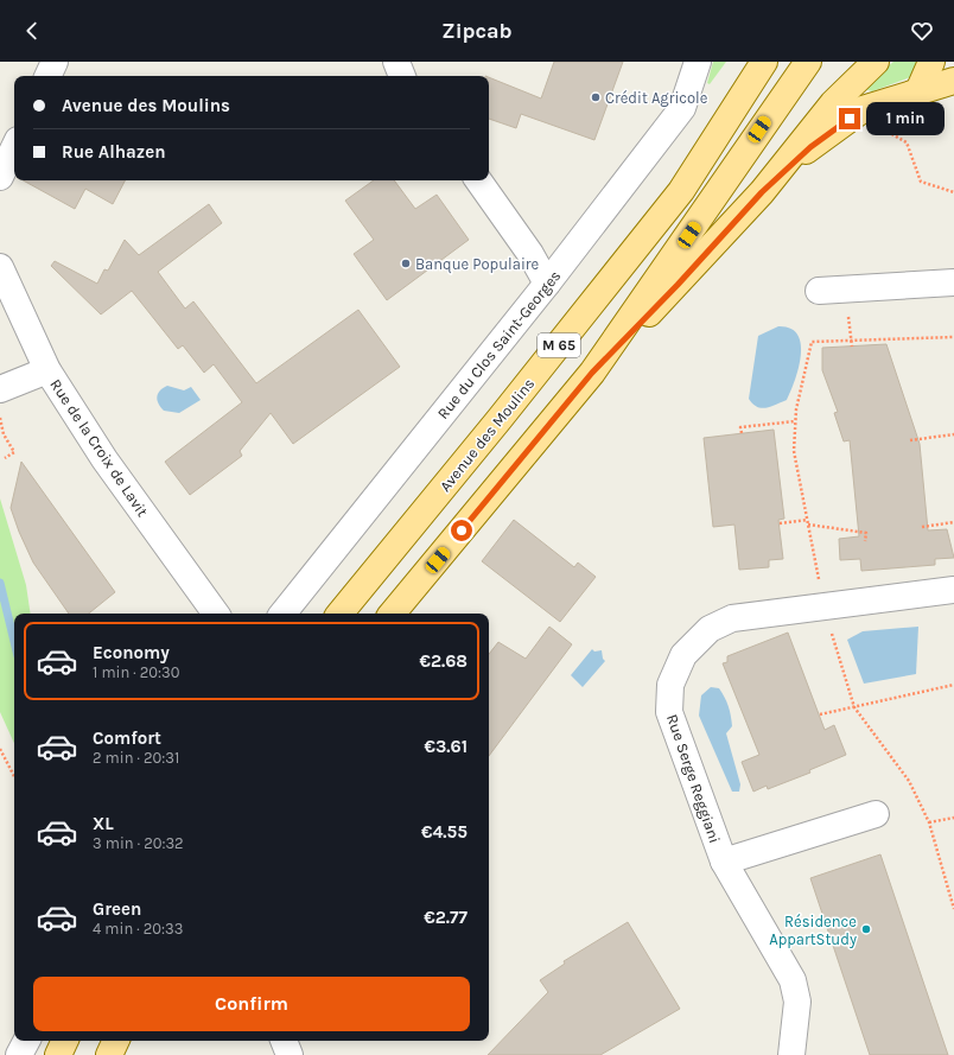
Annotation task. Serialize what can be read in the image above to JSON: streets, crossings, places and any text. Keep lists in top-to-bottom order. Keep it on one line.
{"streets":{"main road":["M 65","Avenue des Moulins"],"street":["Rue du Clos Saint-Georges","Rue de la Croix de Lavit","Rue Serge Reggiani"]},"places":["Crédit Agricole","Banque Populaire","Résidence AppartStudy"],"page":{"header":"Zipcab","banner":["Avenue des Moulins","Rue Alhazen"],"bubble":"1 min","list":[{"name":"Economy","note":"1 min · 20:30","value":"€2.68"},{"name":"Comfort","note":"2 min · 20:31","value":"€3.61"},{"name":"XL","note":"3 min · 20:32","value":"€4.55"},{"name":"Green","note":"4 min · 20:33","value":"€2.77"}],"buttons":"Confirm"}}
